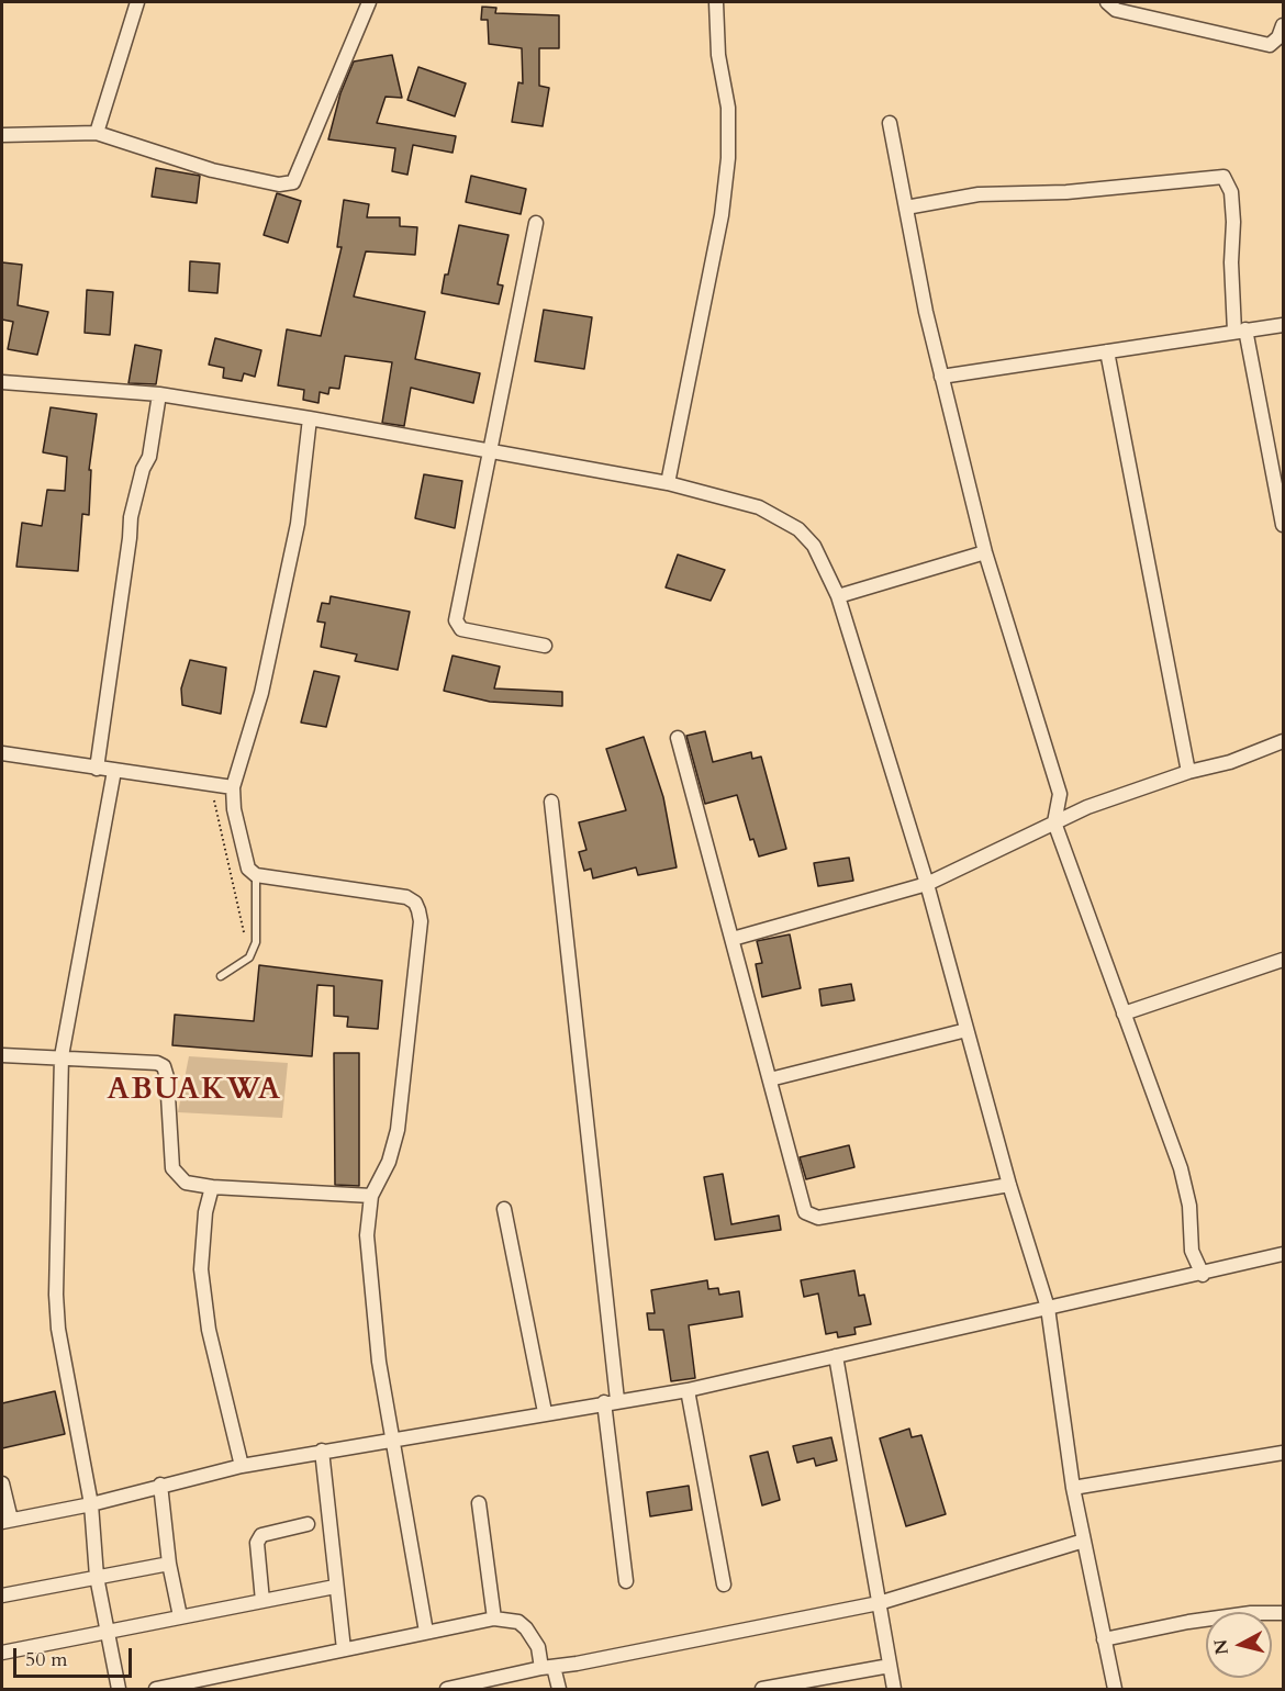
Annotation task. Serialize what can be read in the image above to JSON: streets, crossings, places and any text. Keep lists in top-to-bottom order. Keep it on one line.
{"districts":["ABUAKWA"],"scale_bar":"50 m","north":"left"}
